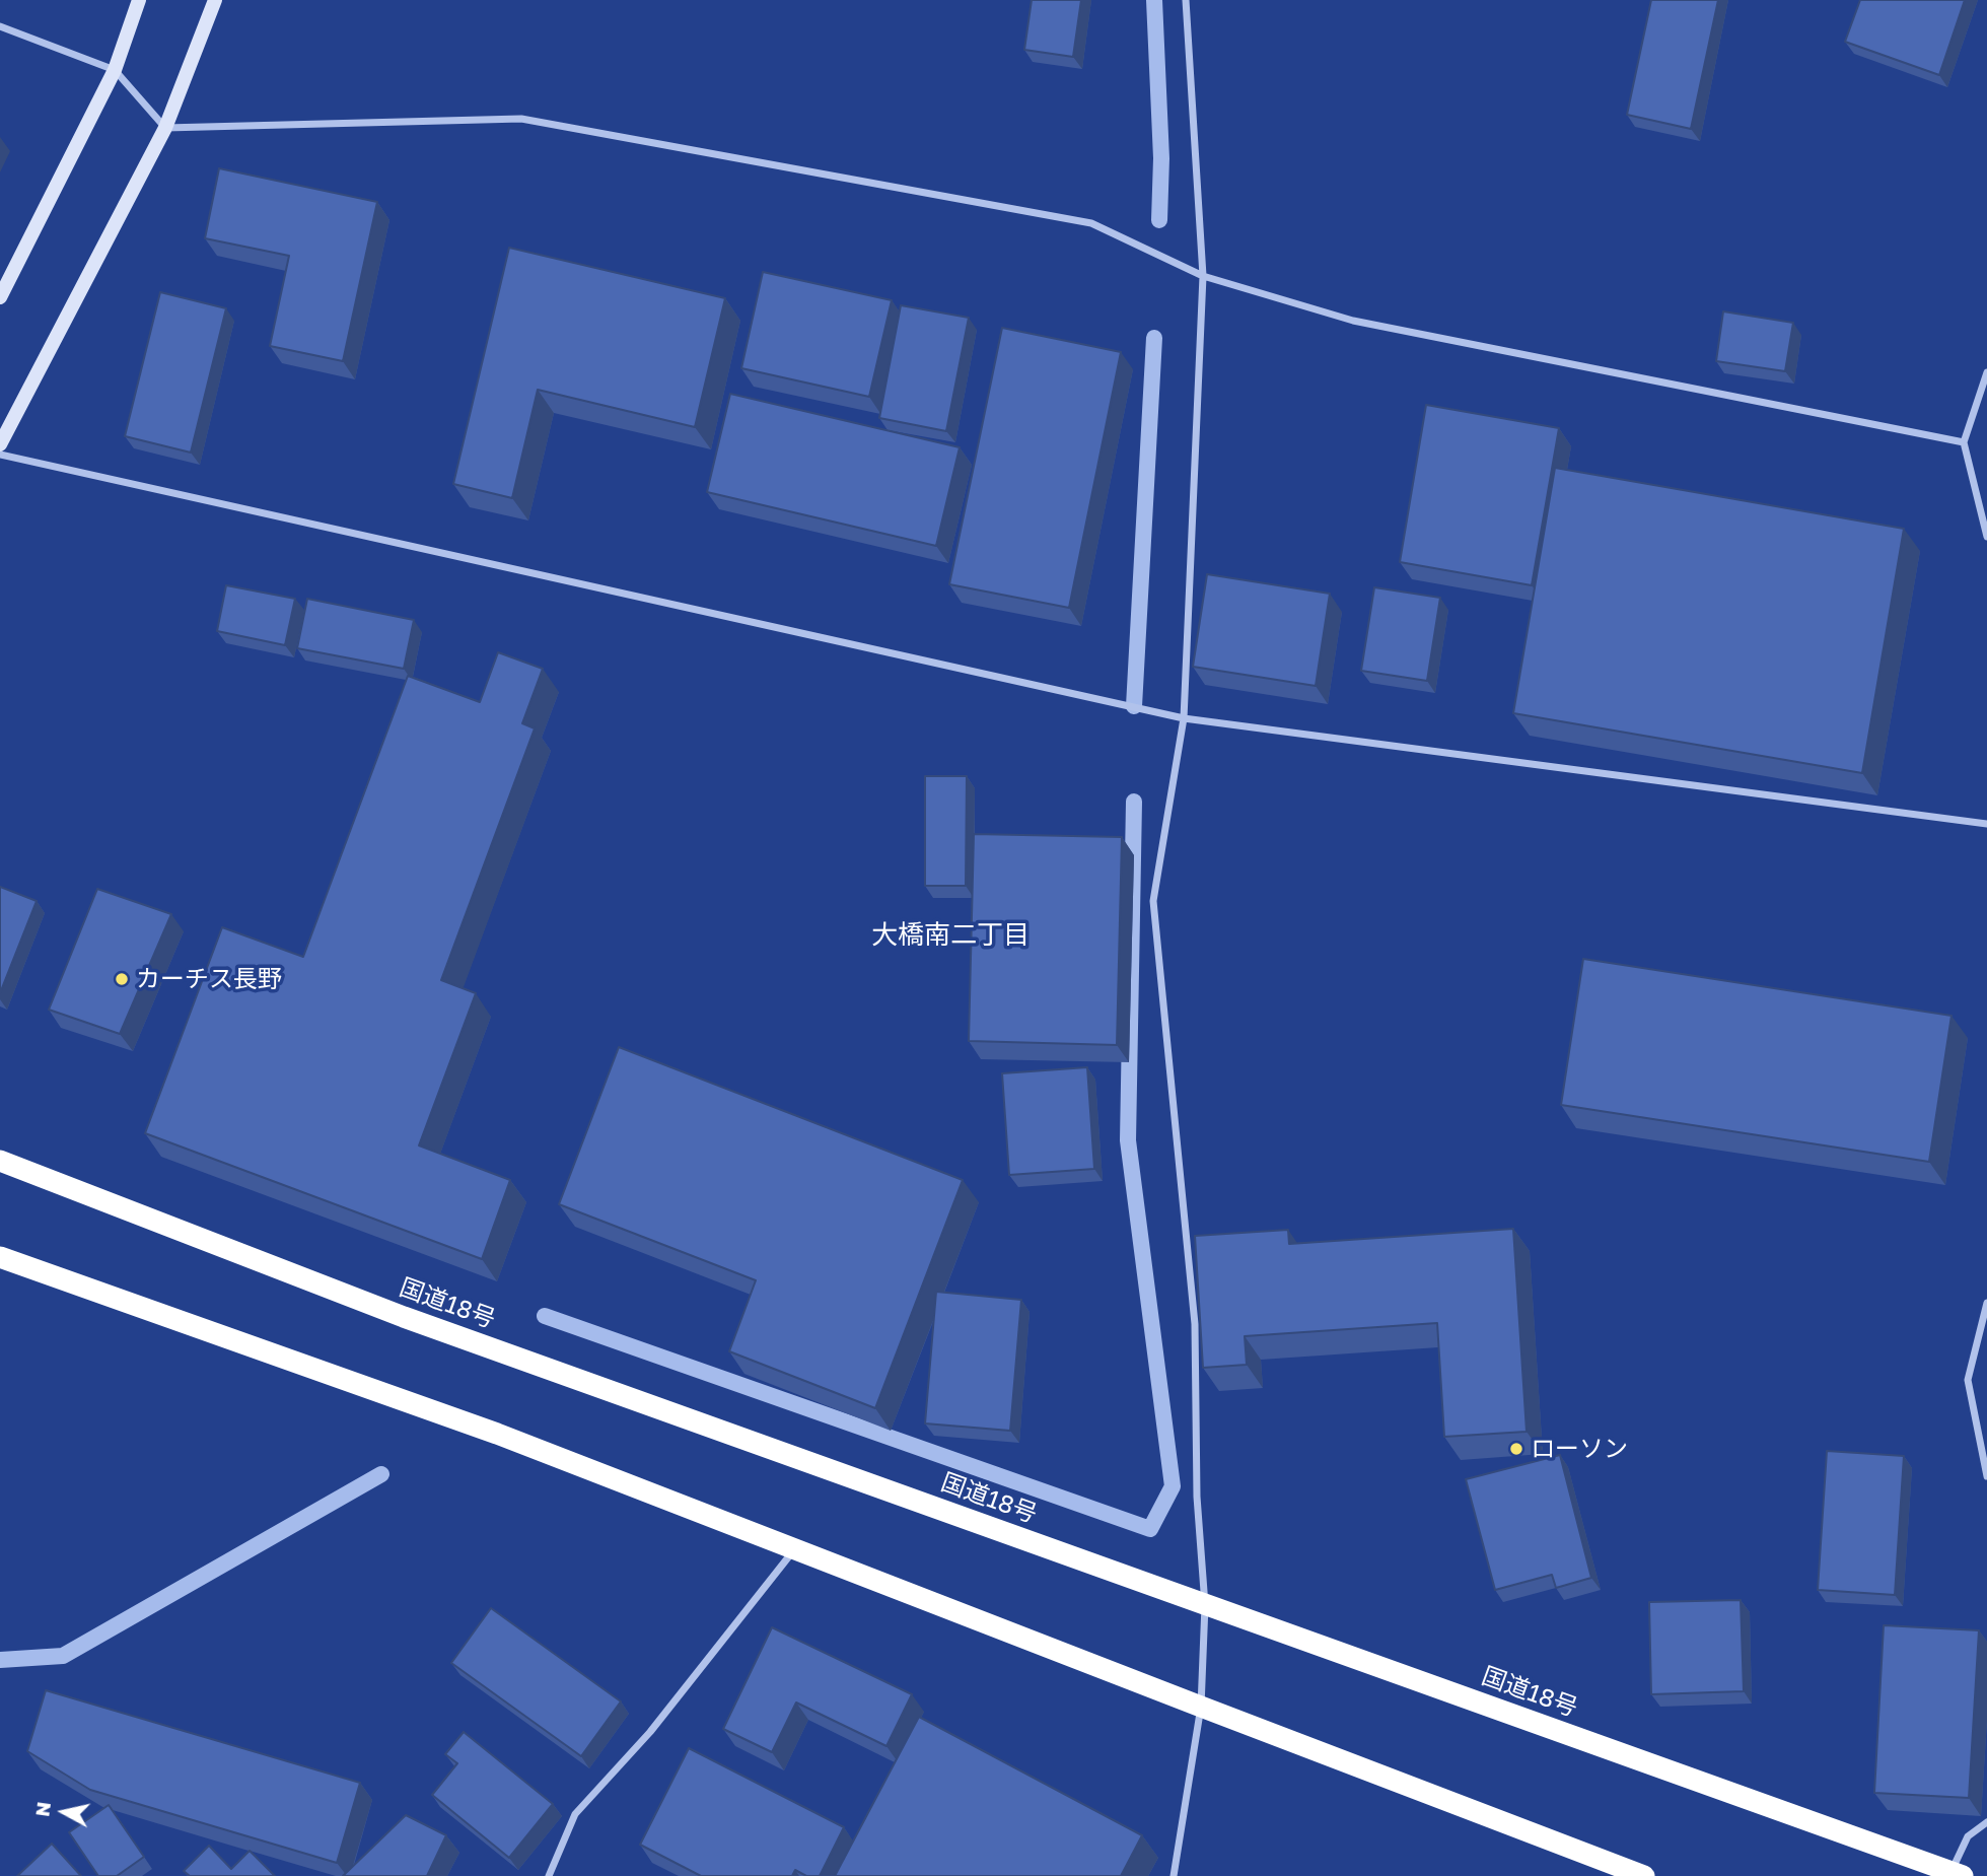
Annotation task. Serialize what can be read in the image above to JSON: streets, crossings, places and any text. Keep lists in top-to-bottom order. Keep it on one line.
{"streets":{"highway":["国道18号"]},"districts":["大橋南二丁目"],"places":["カーチス長野","ローソン"],"north":"left"}
